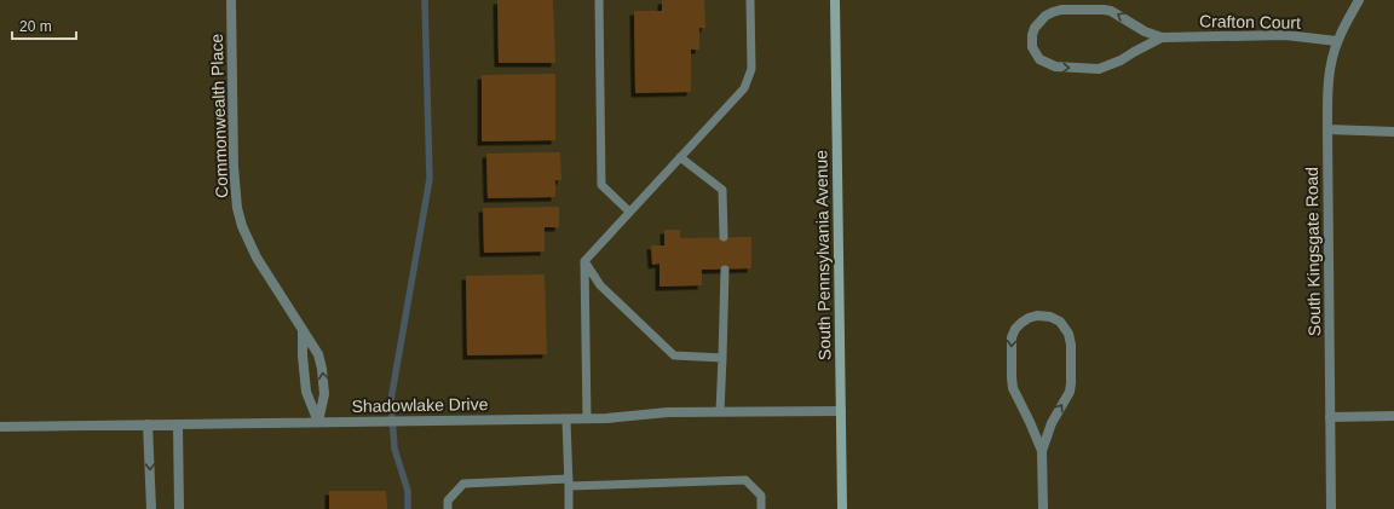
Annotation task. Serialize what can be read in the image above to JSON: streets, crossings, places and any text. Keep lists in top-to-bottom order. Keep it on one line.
{"streets":{"main road":["South Pennsylvania Avenue"],"street":["Crafton Court","Commonwealth Place","South Kingsgate Road","Shadowlake Drive"]},"crossings":[["Crafton Court","South Kingsgate Road"],["Commonwealth Place","Shadowlake Drive"],["South Pennsylvania Avenue","Shadowlake Drive"]],"scale_bar":"20 m"}
